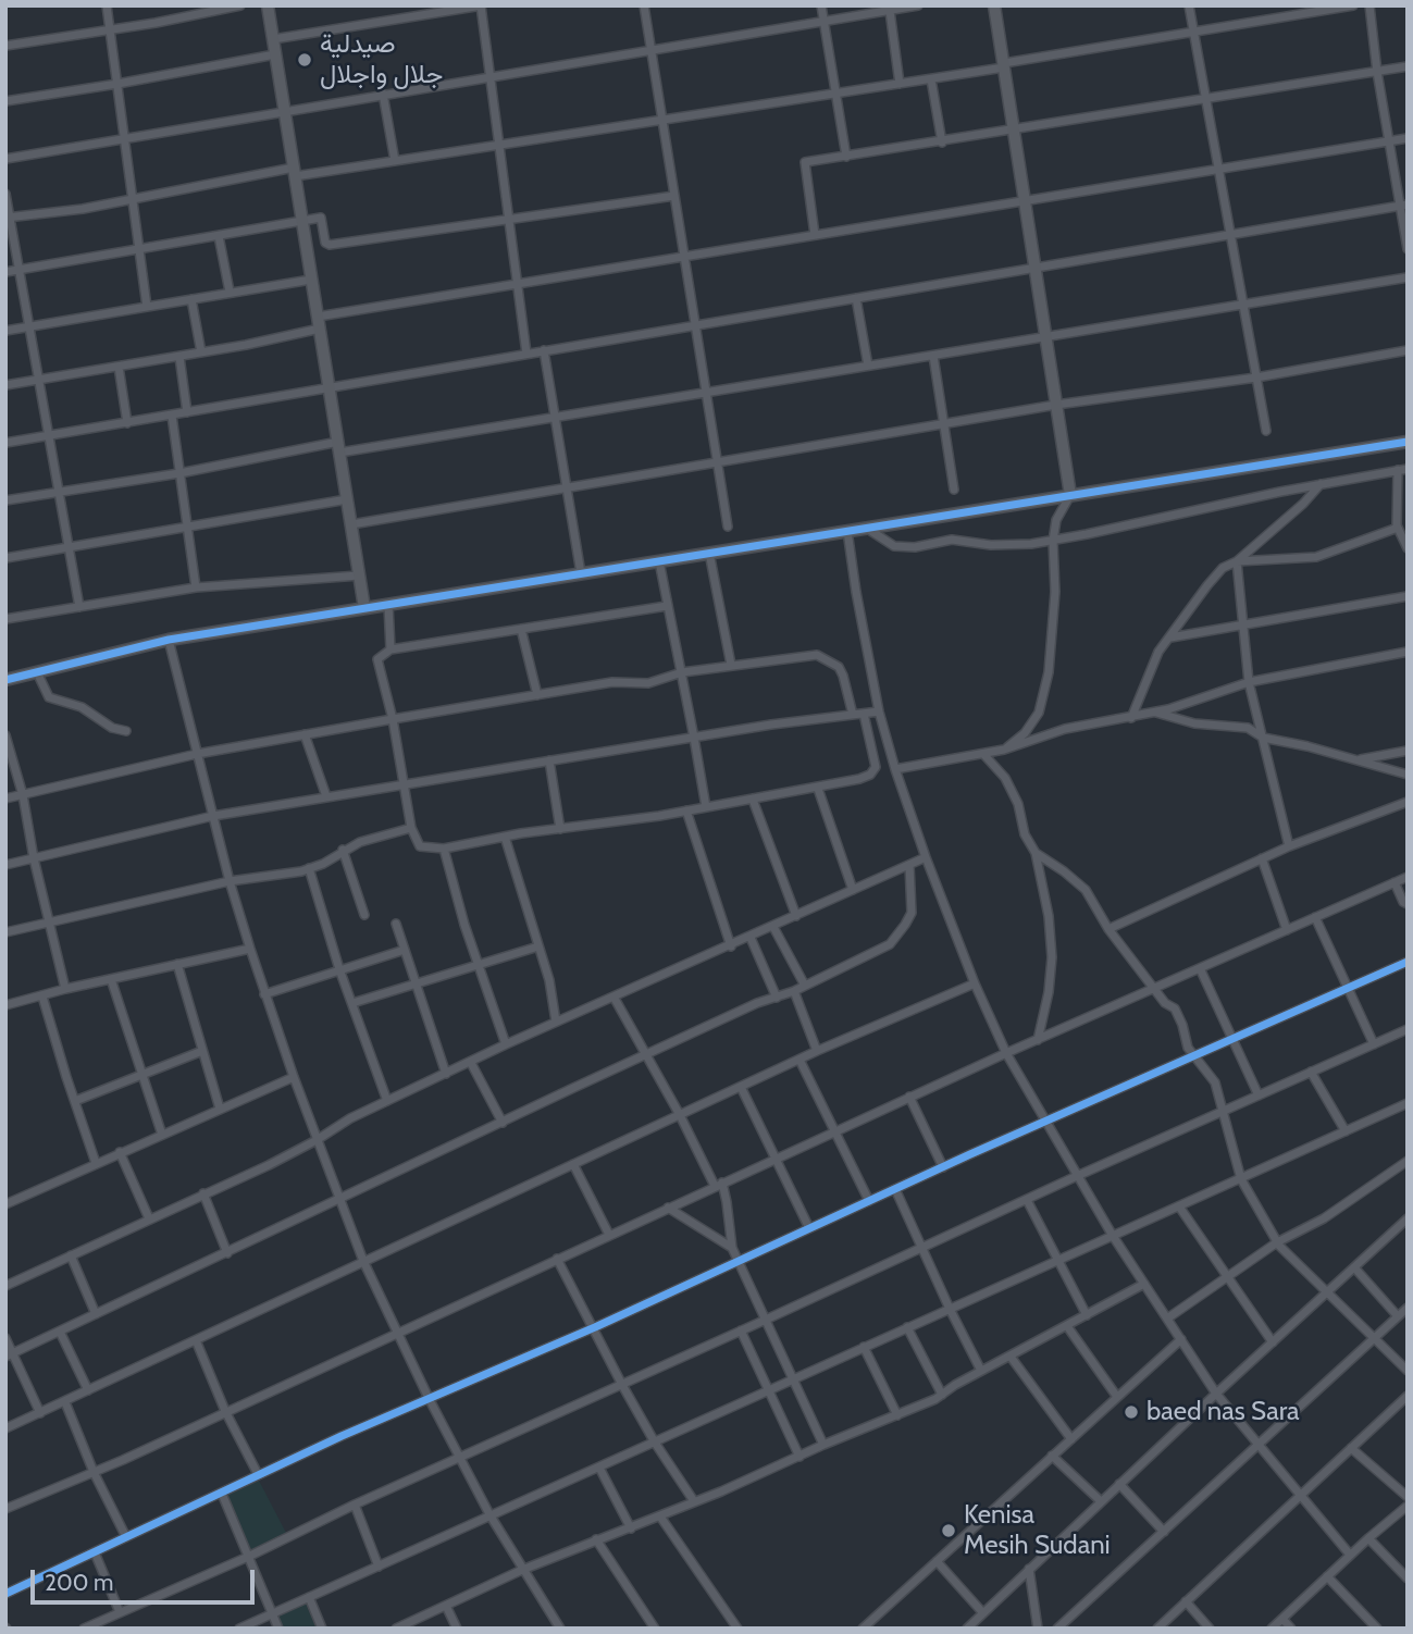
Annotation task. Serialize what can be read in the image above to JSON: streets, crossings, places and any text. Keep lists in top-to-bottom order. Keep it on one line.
{"places":["صيدلية جلال واجلال","baed nas Sara","Kenisa Mesih Sudani"],"scale_bar":"200 m"}
